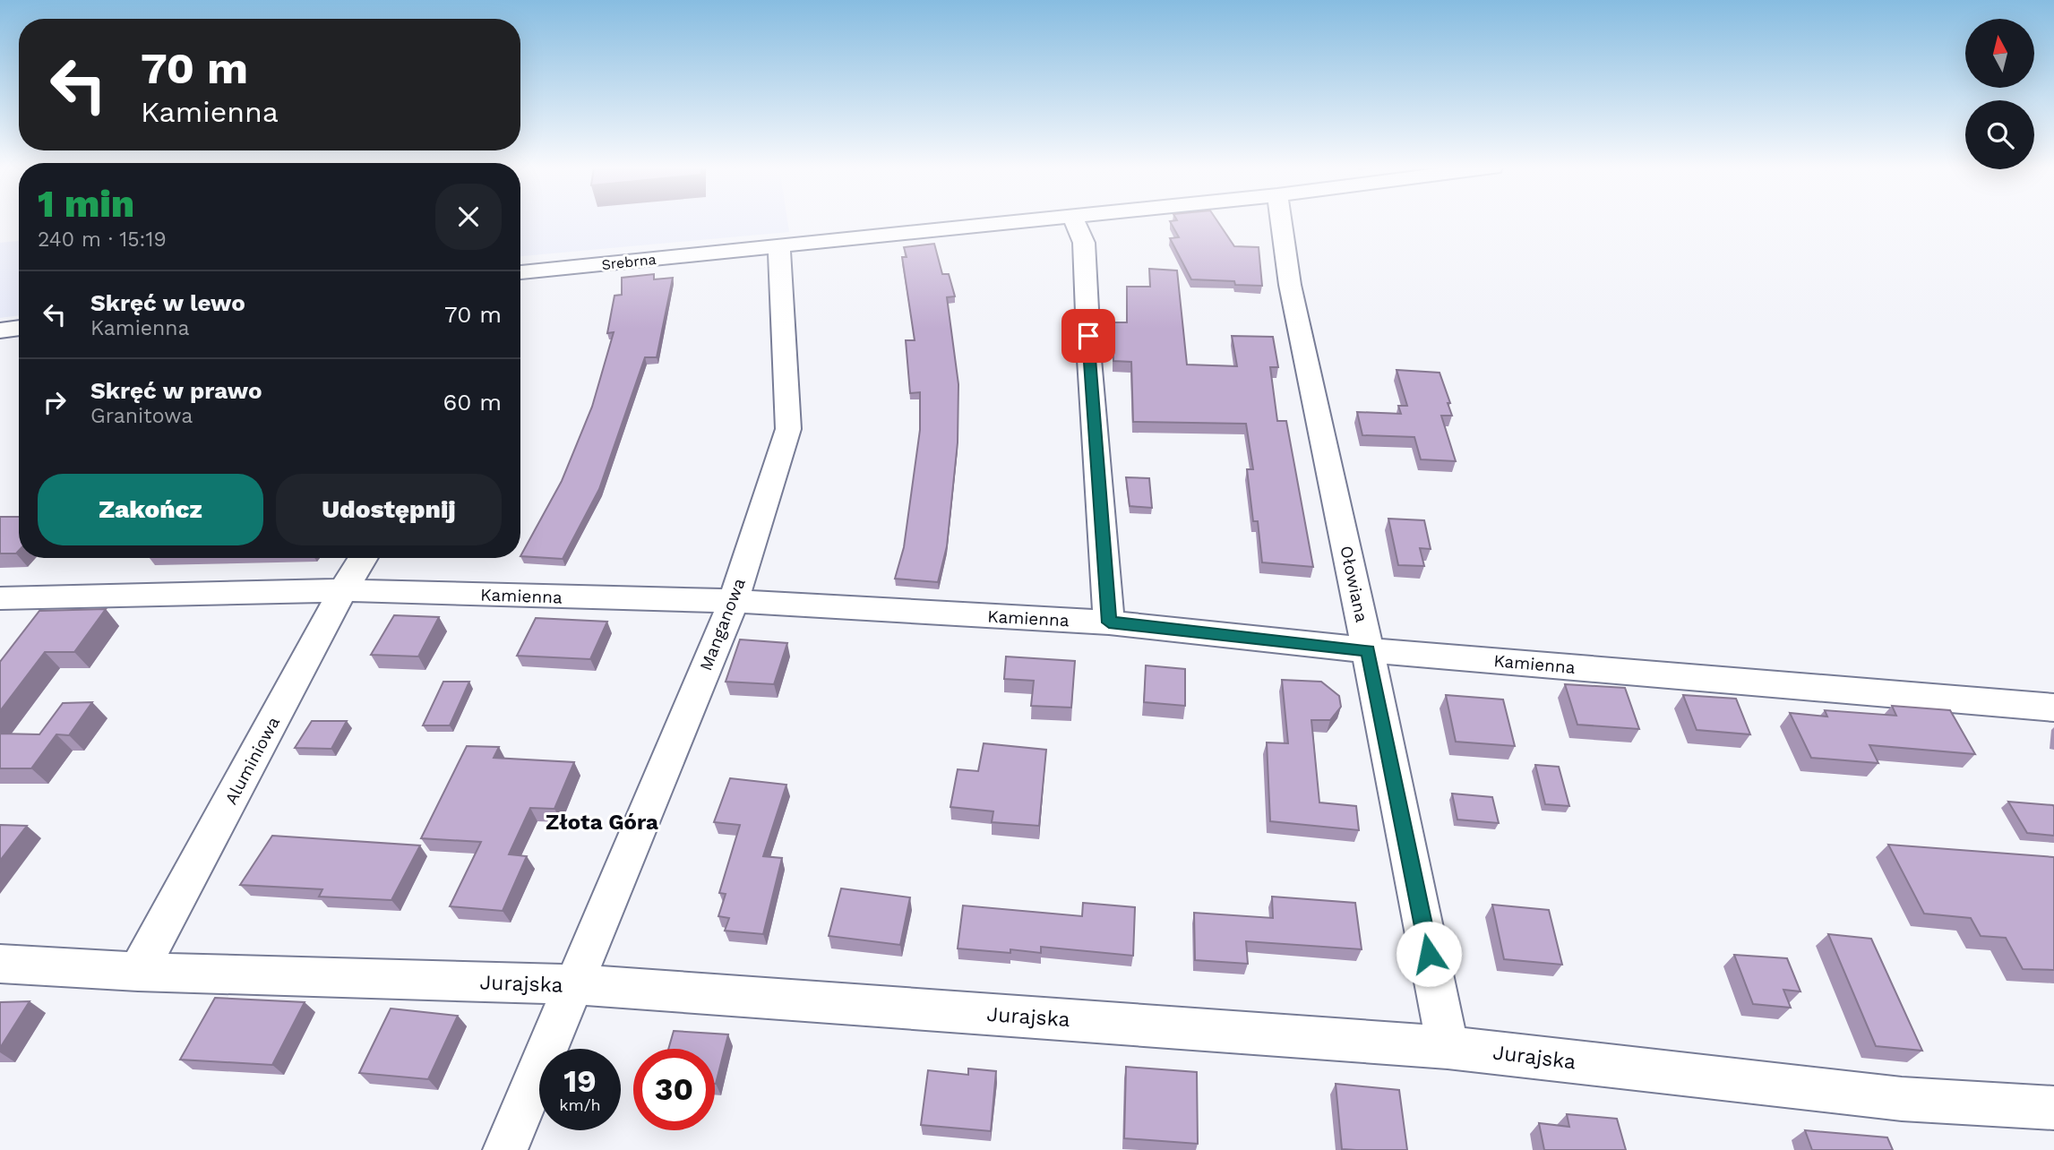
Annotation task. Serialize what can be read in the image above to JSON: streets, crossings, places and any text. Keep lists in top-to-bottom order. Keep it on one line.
{"streets":{"street":["Srebrna","Ołowiana","Kamienna","Manganowa","Aluminiowa","Jurajska"]},"crossings":[["Srebrna","Manganowa"],["Ołowiana","Kamienna"],["Ołowiana","Jurajska"],["Kamienna","Manganowa"],["Kamienna","Aluminiowa"],["Manganowa","Jurajska"],["Aluminiowa","Jurajska"]],"districts":["Złota Góra"],"north":"top","page":{"turn":["70 m","Kamienna"],"heading":["1 min","240 m · 15:19"],"list":[{"name":"Skręć w lewo","note":"Kamienna","value":"70 m"},{"name":"Skręć w prawo","note":"Granitowa","value":"60 m"}],"buttons":["Zakończ","Udostępnij"],"speed":"19 km/h","limit":"30"}}
